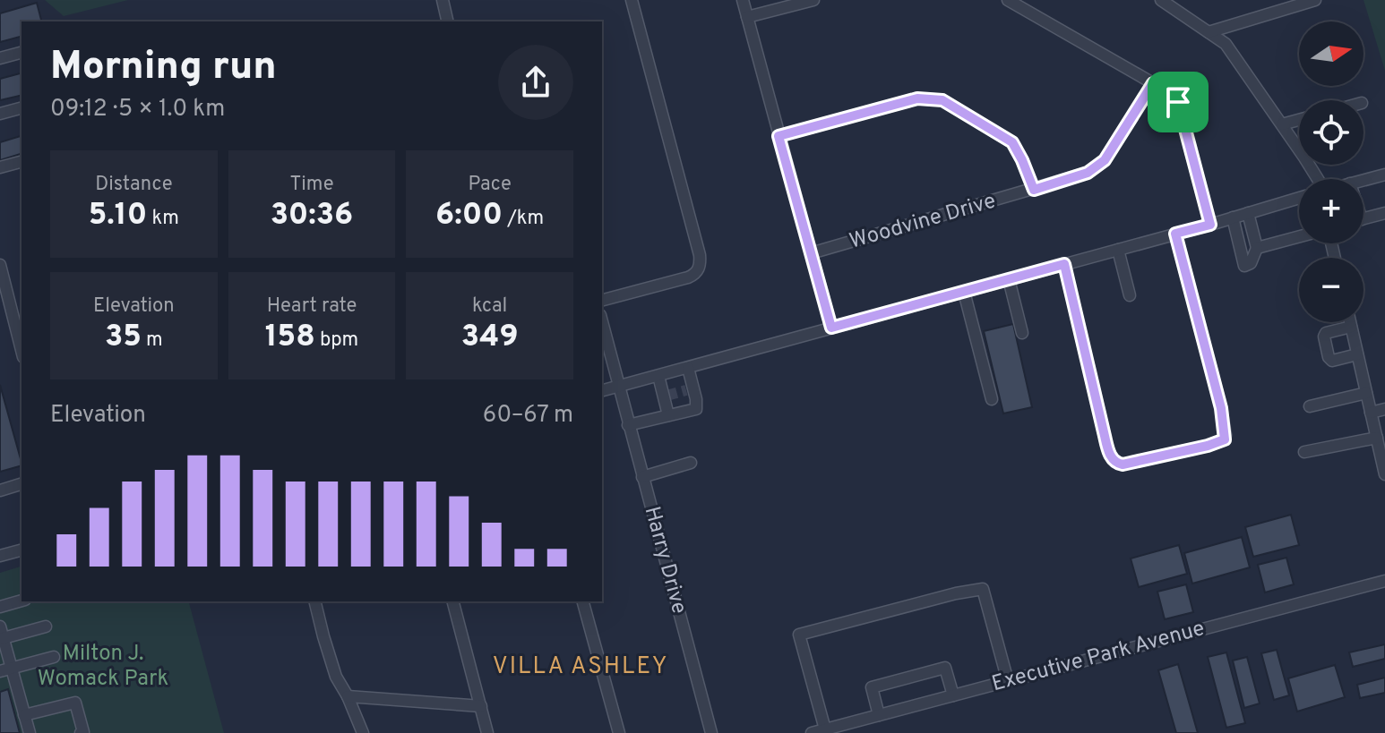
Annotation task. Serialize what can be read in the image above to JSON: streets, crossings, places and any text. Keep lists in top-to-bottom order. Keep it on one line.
{"streets":{"street":["Woodvine Drive","Harry Drive","Executive Park Avenue"]},"districts":["VILLA ASHLEY"],"parks":["Milton J. Womack Park"],"north":"right","page":{"map_buttons":["+","−"],"heading":["Morning run","09:12 · 5 × 1.0 km"],"stats":[["Distance","5.10 km"],["Time","30:36"],["Pace","6:00 /km"],["Elevation","35 m"],["Heart rate","158 bpm"],["kcal","349"]],"chart":["Elevation","60–67 m"]}}
